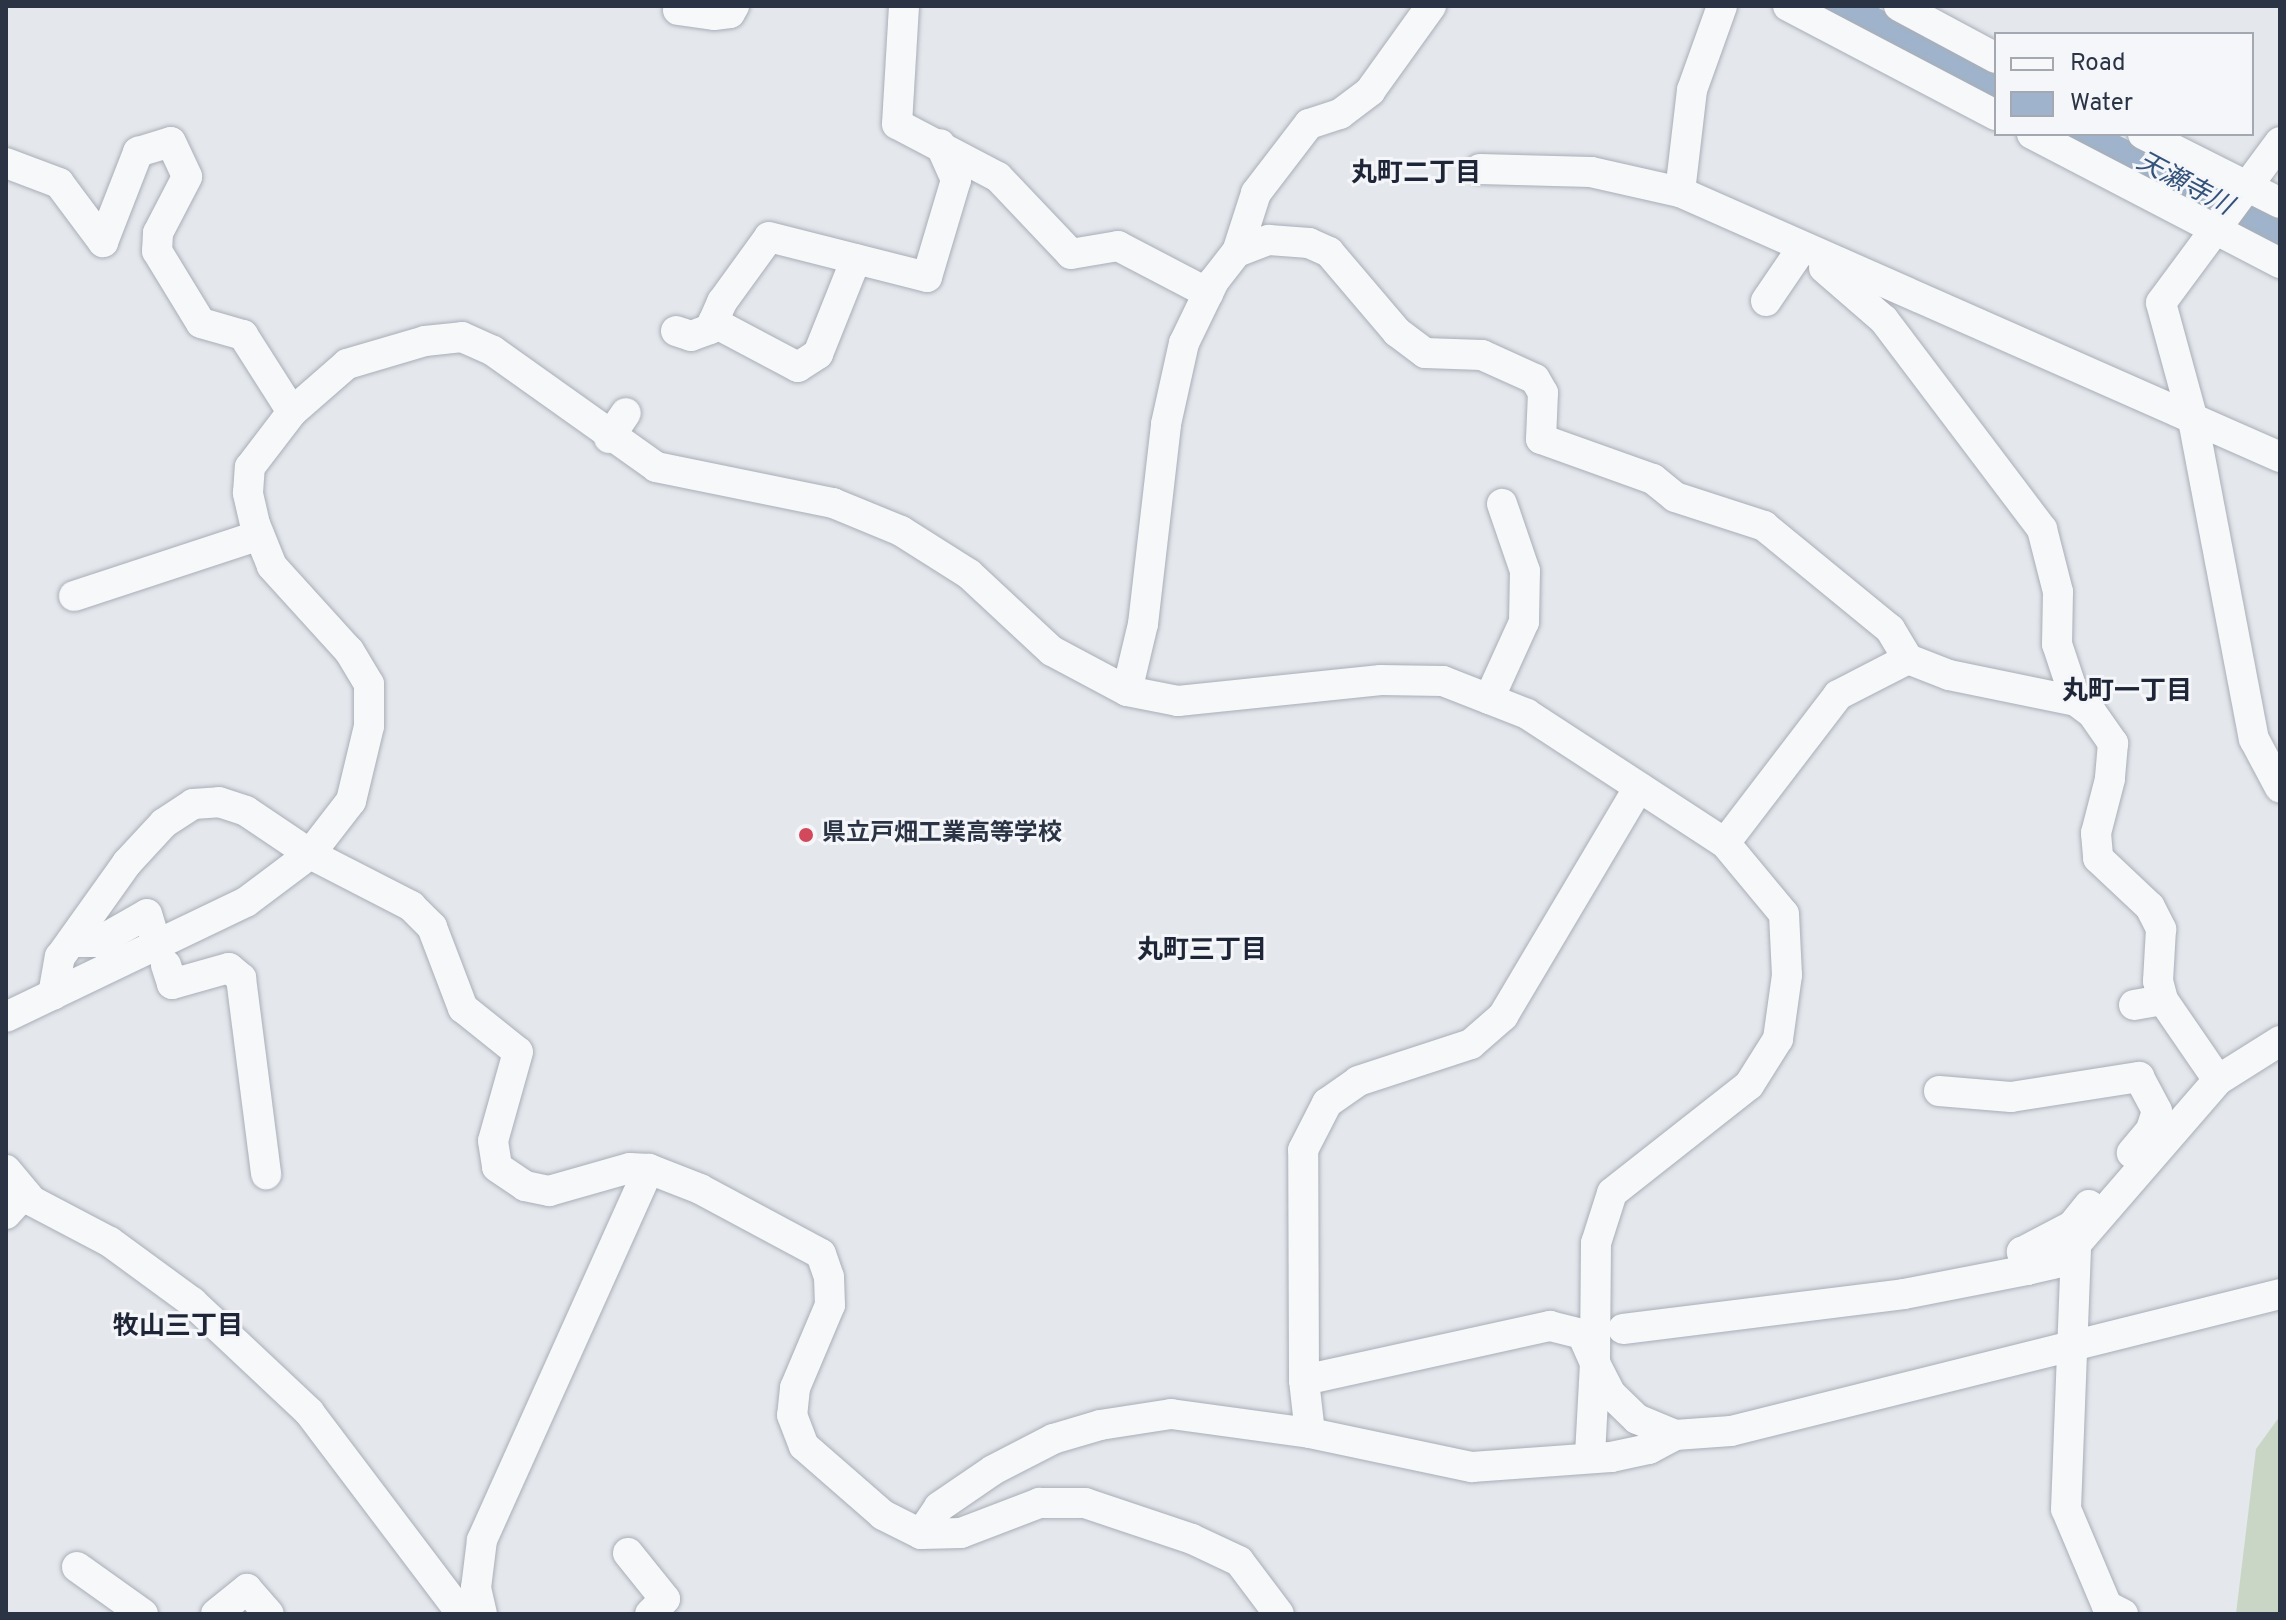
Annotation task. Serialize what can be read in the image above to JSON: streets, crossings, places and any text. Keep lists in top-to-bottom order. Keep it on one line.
{"districts":["丸町二丁目","丸町一丁目","丸町三丁目","牧山三丁目"],"water":["天瀬寺川"],"places":["県立戸畑工業高等学校"],"legend":["Road","Water"]}
